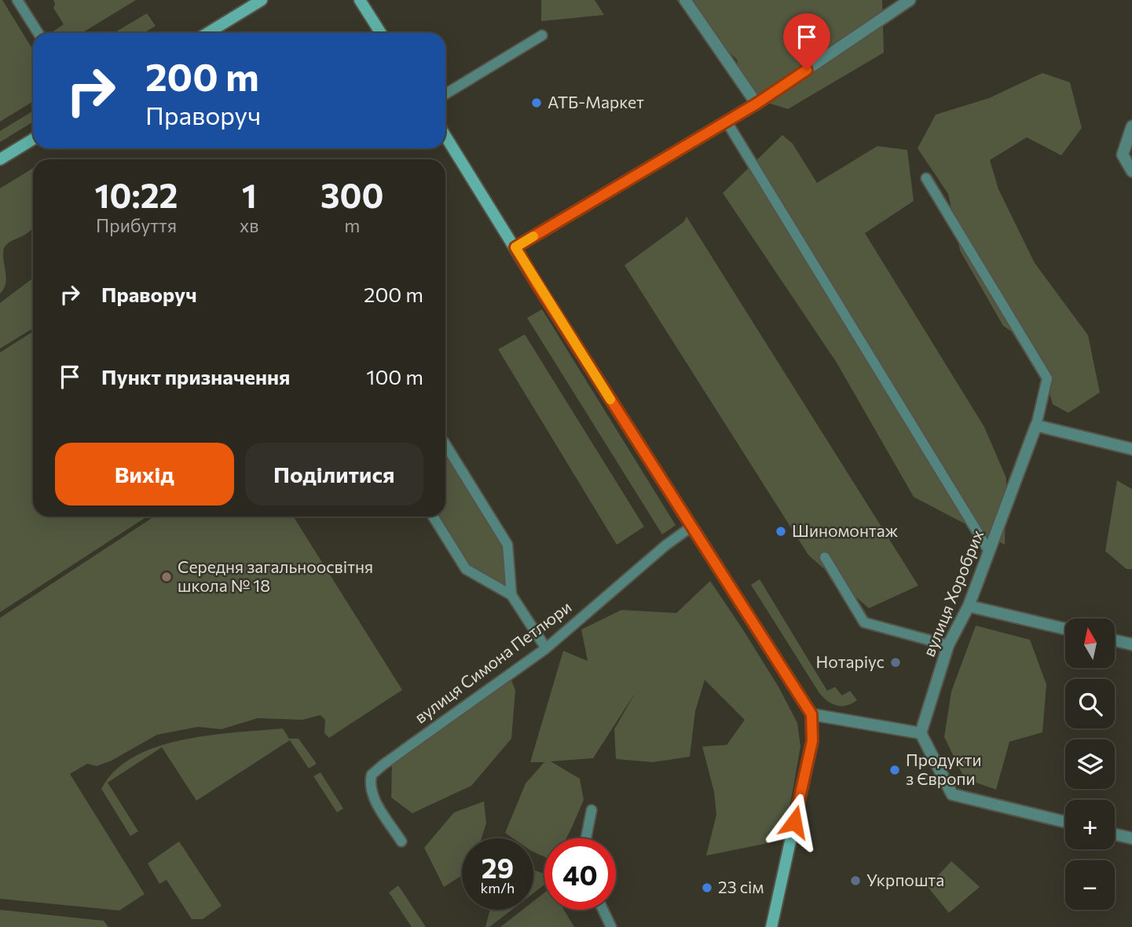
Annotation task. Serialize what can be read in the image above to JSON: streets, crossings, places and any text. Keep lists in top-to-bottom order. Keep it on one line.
{"streets":{"street":["вулиця Хоробрих"],"lane":["вулиця Симона Петлюри"]},"places":["АТБ-Маркет","Шиномонтаж","Середня загальноосвітня школа № 18","Нотаріус","Продукти з Європи","Укрпошта","23 сім"],"north":"top","page":{"turn":["200 m","Праворуч"],"eta":["10:22","Прибуття","1","хв","300","m"],"list":[{"name":"Праворуч","value":"200 m"},{"name":"Пункт призначення","value":"100 m"}],"buttons":["Вихід","Поділитися"],"map_buttons":["+","−"],"speed":"29 km/h","limit":"40"}}
